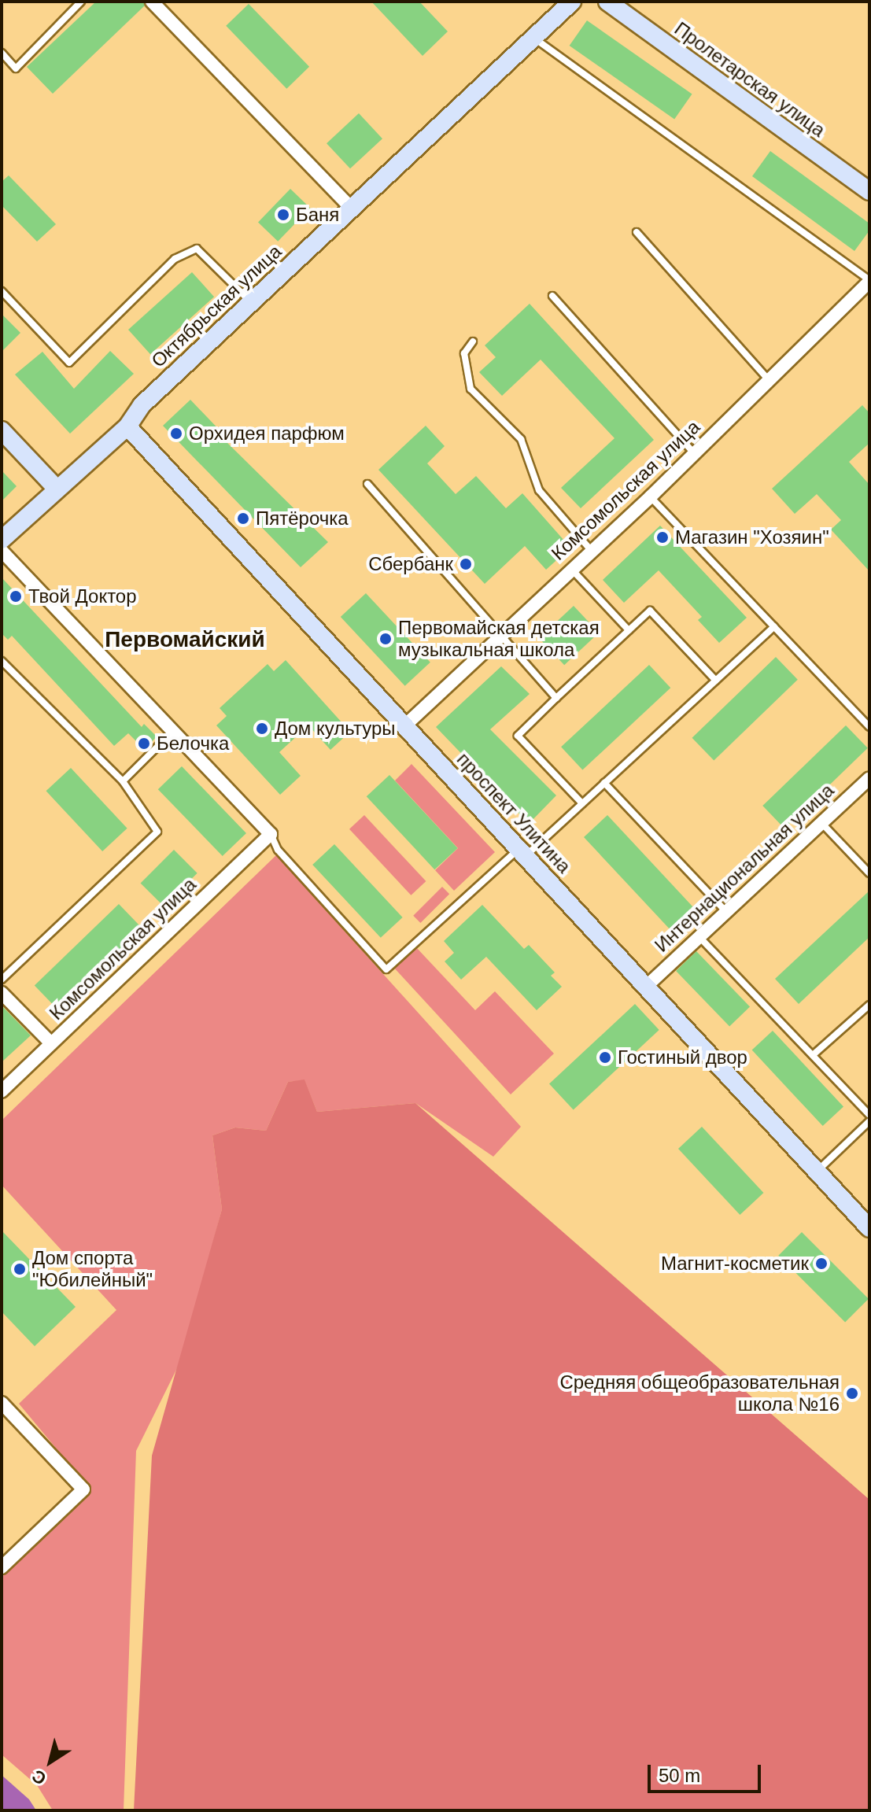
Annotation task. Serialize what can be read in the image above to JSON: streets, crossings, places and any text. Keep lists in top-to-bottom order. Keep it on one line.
{"streets":{"street":["Пролетарская улица","Октябрьская улица","Комсомольская улица","проспект Улитина","Интернациональная улица"]},"crossings":[["Октябрьская улица","проспект Улитина"],["Комсомольская улица","проспект Улитина"],["проспект Улитина","Интернациональная улица"]],"districts":["Первомайский"],"places":["Баня","Орхидея парфюм","Пятёрочка","Магазин \"Хозяин\"","Сбербанк","Твой Доктор","Первомайская детская музыкальная школа","Дом культуры","Белочка","Гостиный двор","Магнит-косметик","Дом спорта \"Юбилейный\"","Средняя общеобразовательная школа №16"],"scale_bar":"50 m","north":"bottom left"}
